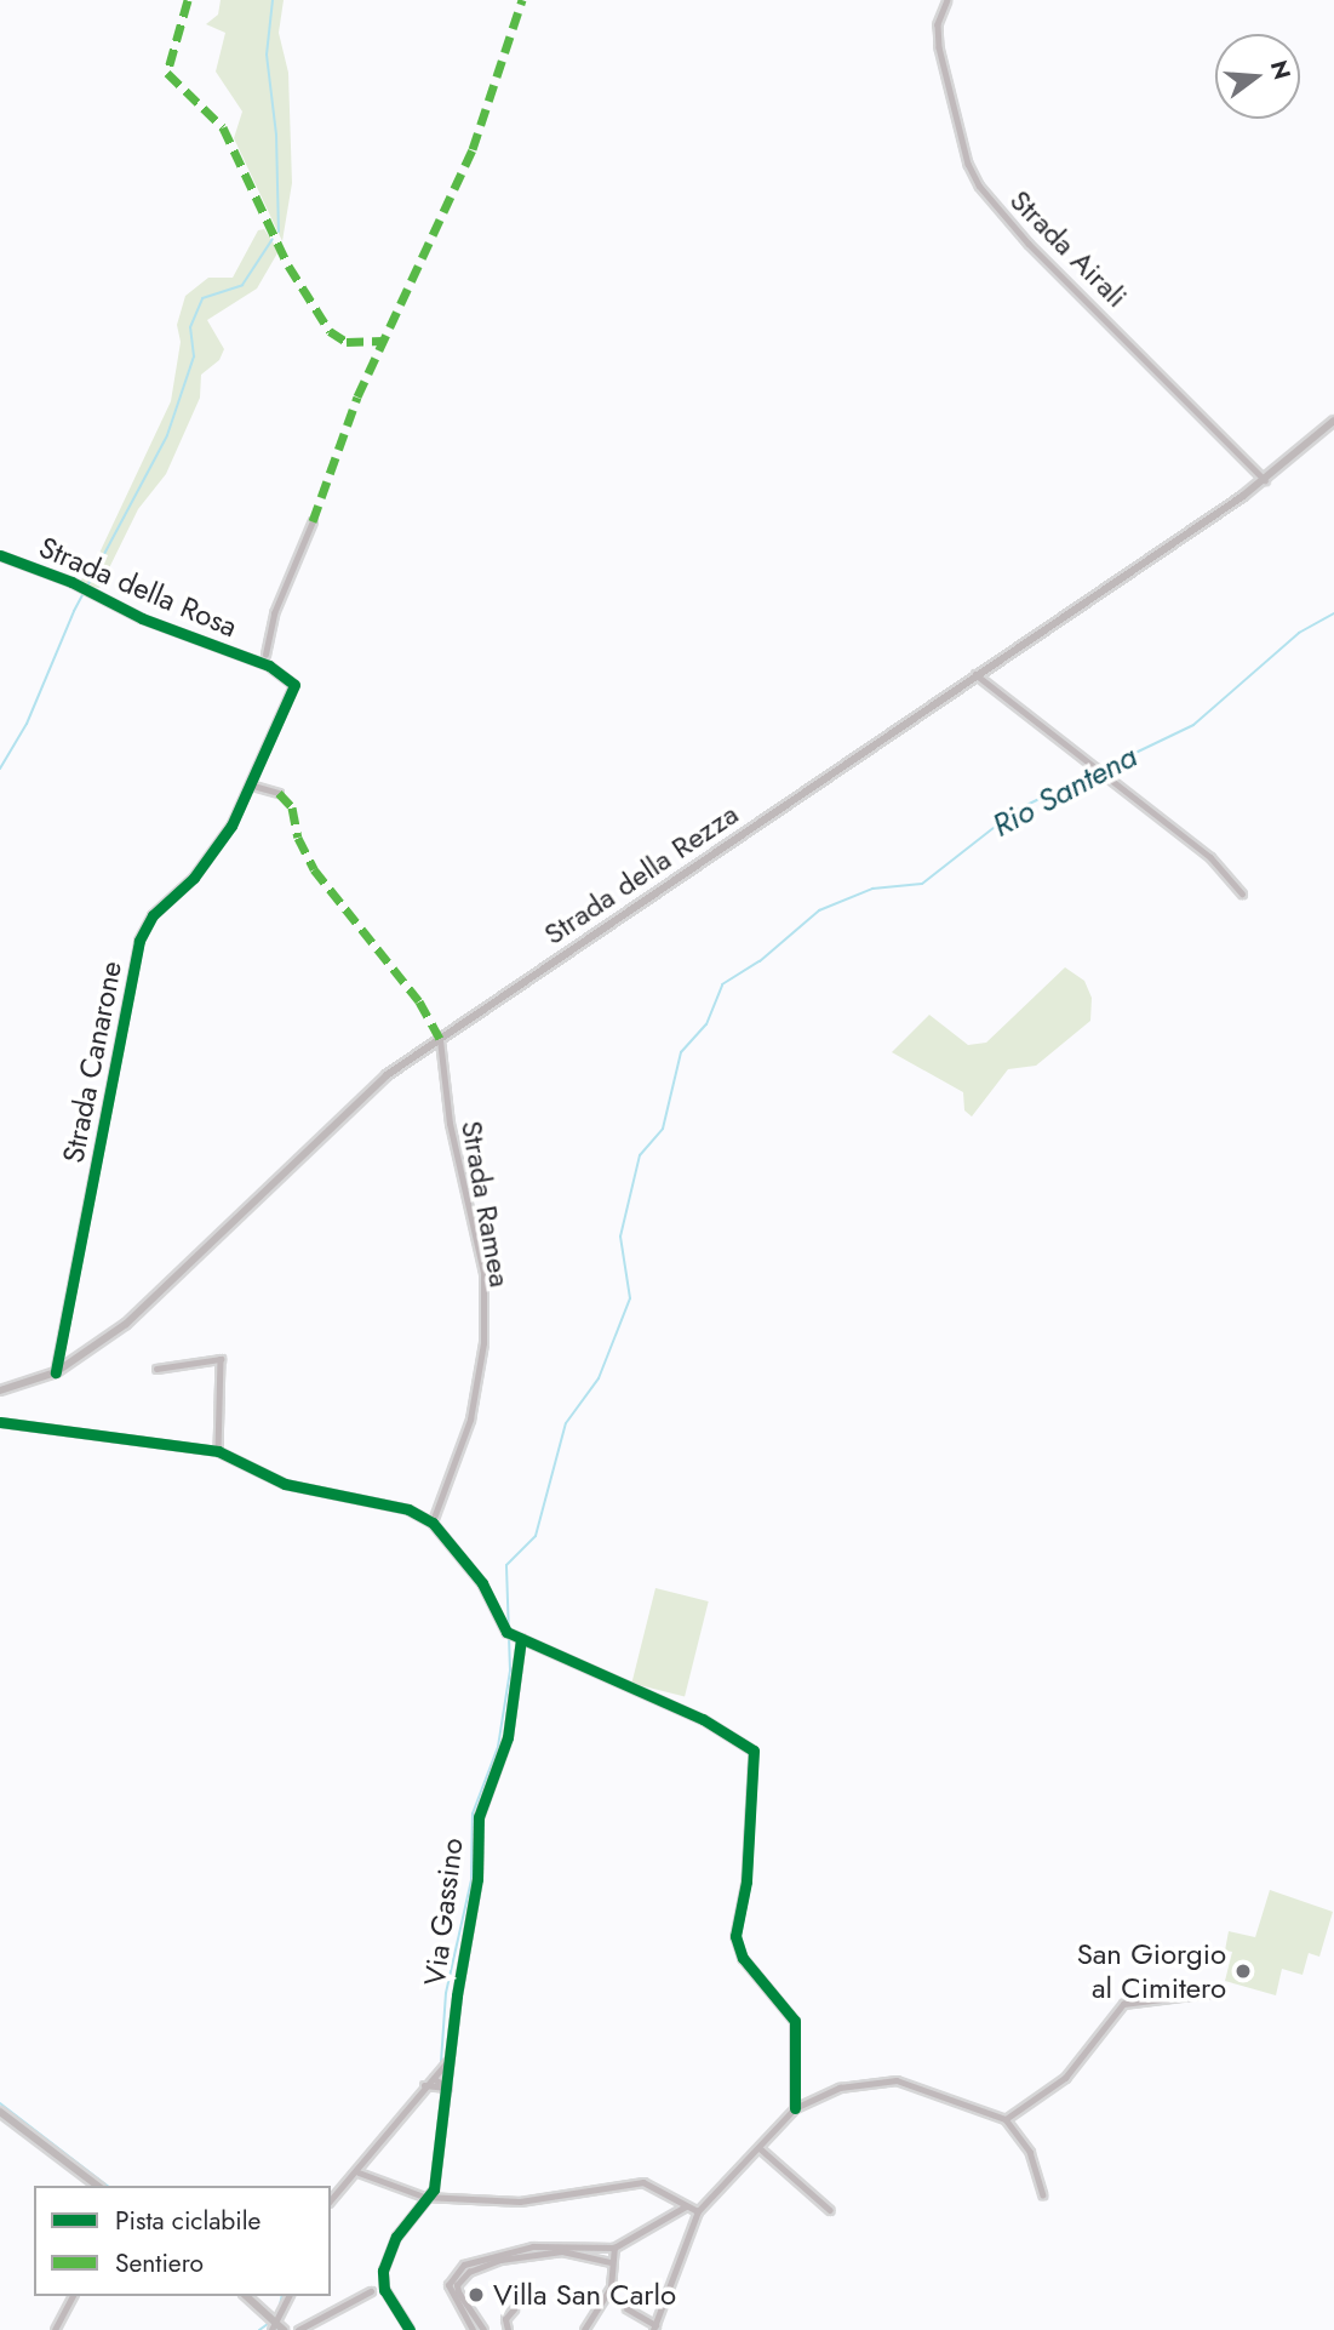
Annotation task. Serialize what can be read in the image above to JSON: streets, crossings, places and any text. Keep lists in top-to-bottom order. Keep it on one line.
{"streets":{"main road":["Strada della Rezza"],"street":["Strada Airali","Strada della Rosa","Strada Canarone","Strada Ramea","Via Gassino"]},"crossings":[["Strada Airali","Strada della Rezza"],["Strada della Rezza","Strada Canarone"],["Strada della Rezza","Strada Ramea"]],"water":["Rio Santena"],"places":["San Giorgio al Cimitero","Villa San Carlo"],"legend":["Pista ciclabile","Sentiero"],"north":"right"}
